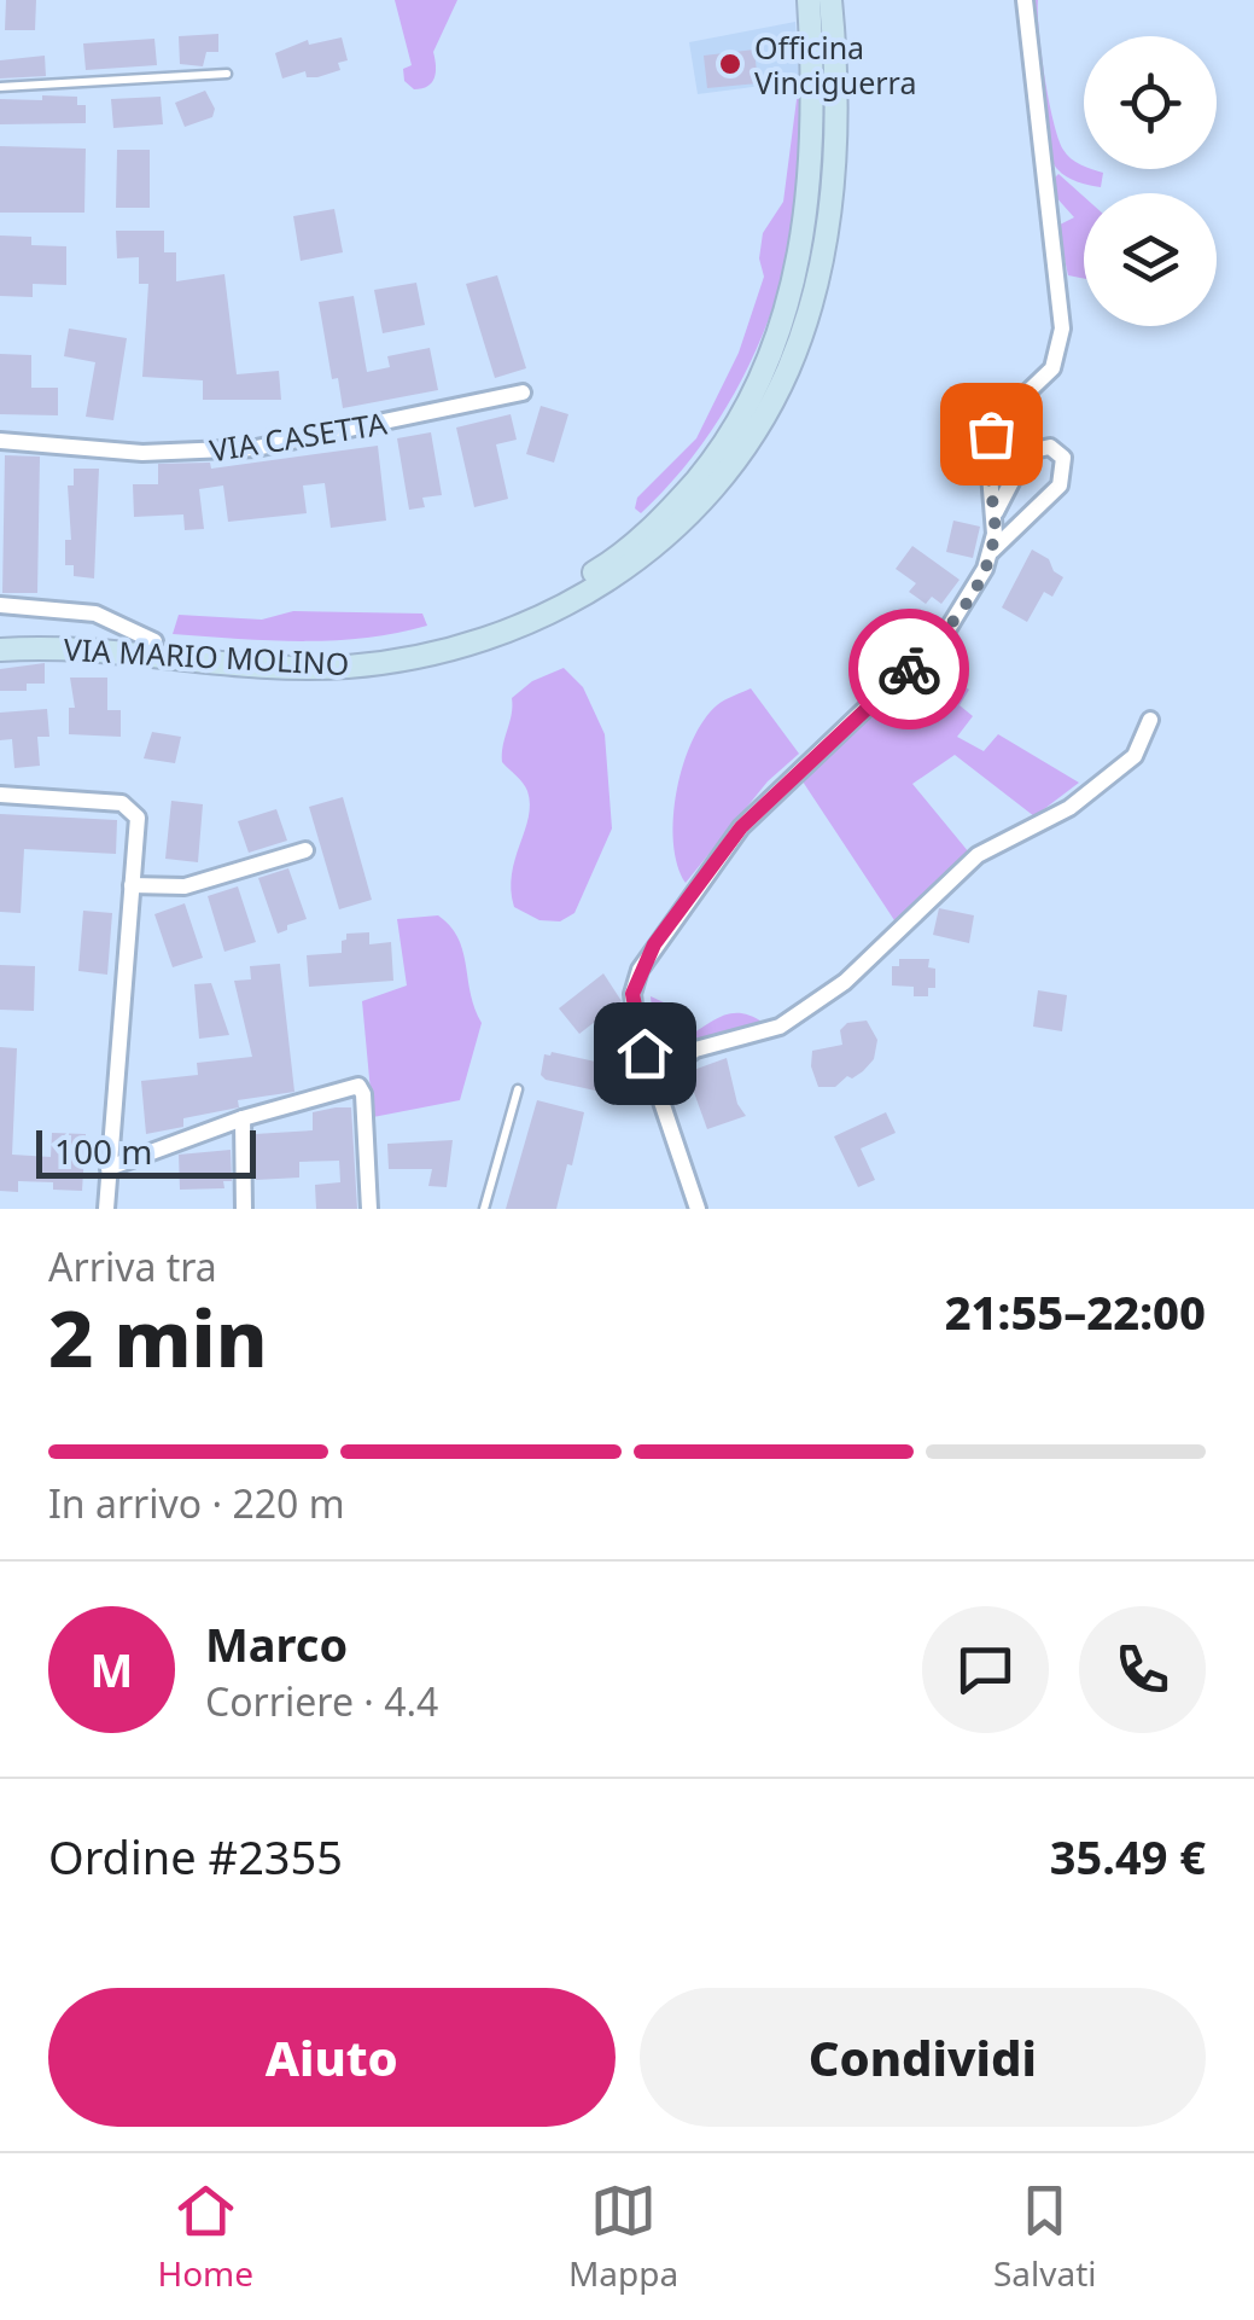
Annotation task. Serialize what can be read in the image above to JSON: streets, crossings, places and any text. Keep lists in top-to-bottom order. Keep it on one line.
{"streets":{"main road":["VIA MARIO MOLINO"],"street":["VIA CASETTA"]},"places":["Officina Vinciguerra"],"scale_bar":"100 m","page":{"scale":"100 m","heading":["2 min","Arriva tra","21:55–22:00"],"panel":["Marco","Corriere · 4.4","Ordine #2355","35.49 €"],"bar":"In arrivo · 220 m","round":"M","buttons":["Aiuto","Condividi"],"tabs":["Home","Mappa","Salvati"]}}
